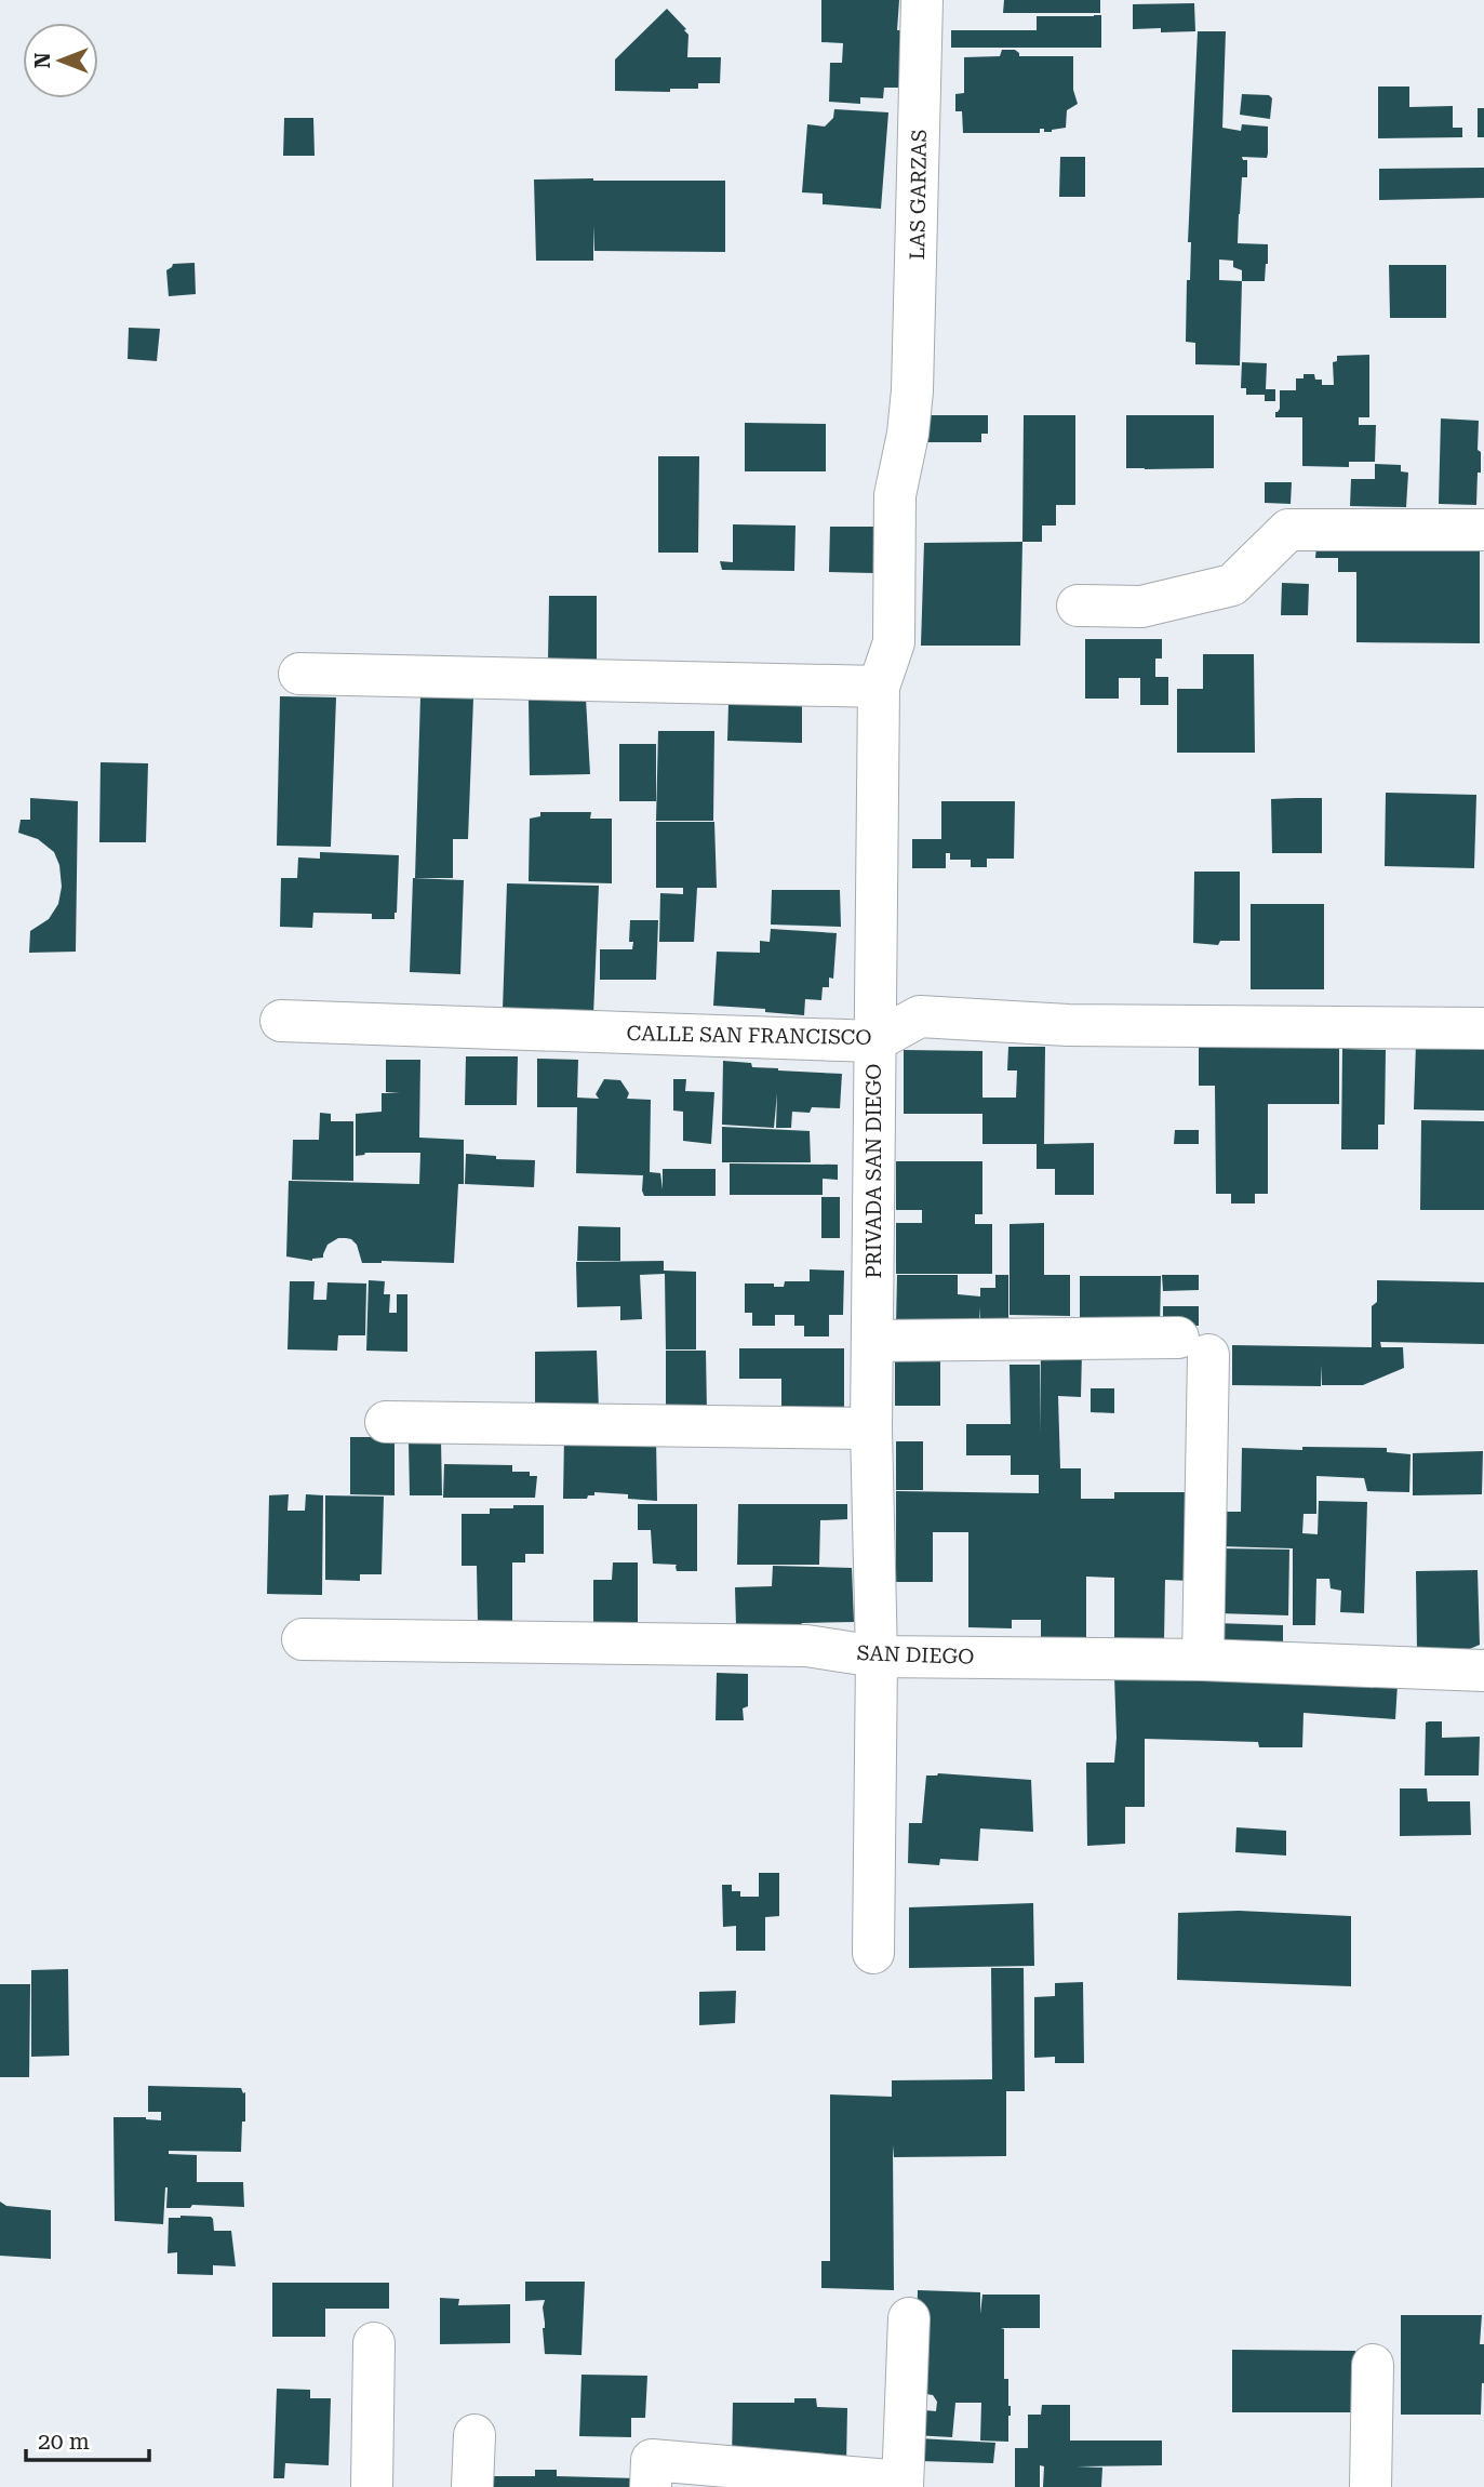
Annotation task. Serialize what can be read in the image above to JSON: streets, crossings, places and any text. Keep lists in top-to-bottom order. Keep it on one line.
{"streets":{"street":["LAS GARZAS","CALLE SAN FRANCISCO","PRIVADA SAN DIEGO","SAN DIEGO"]},"crossings":[["LAS GARZAS","PRIVADA SAN DIEGO"],["CALLE SAN FRANCISCO","PRIVADA SAN DIEGO"],["PRIVADA SAN DIEGO","SAN DIEGO"]],"scale_bar":"20 m","north":"left"}
